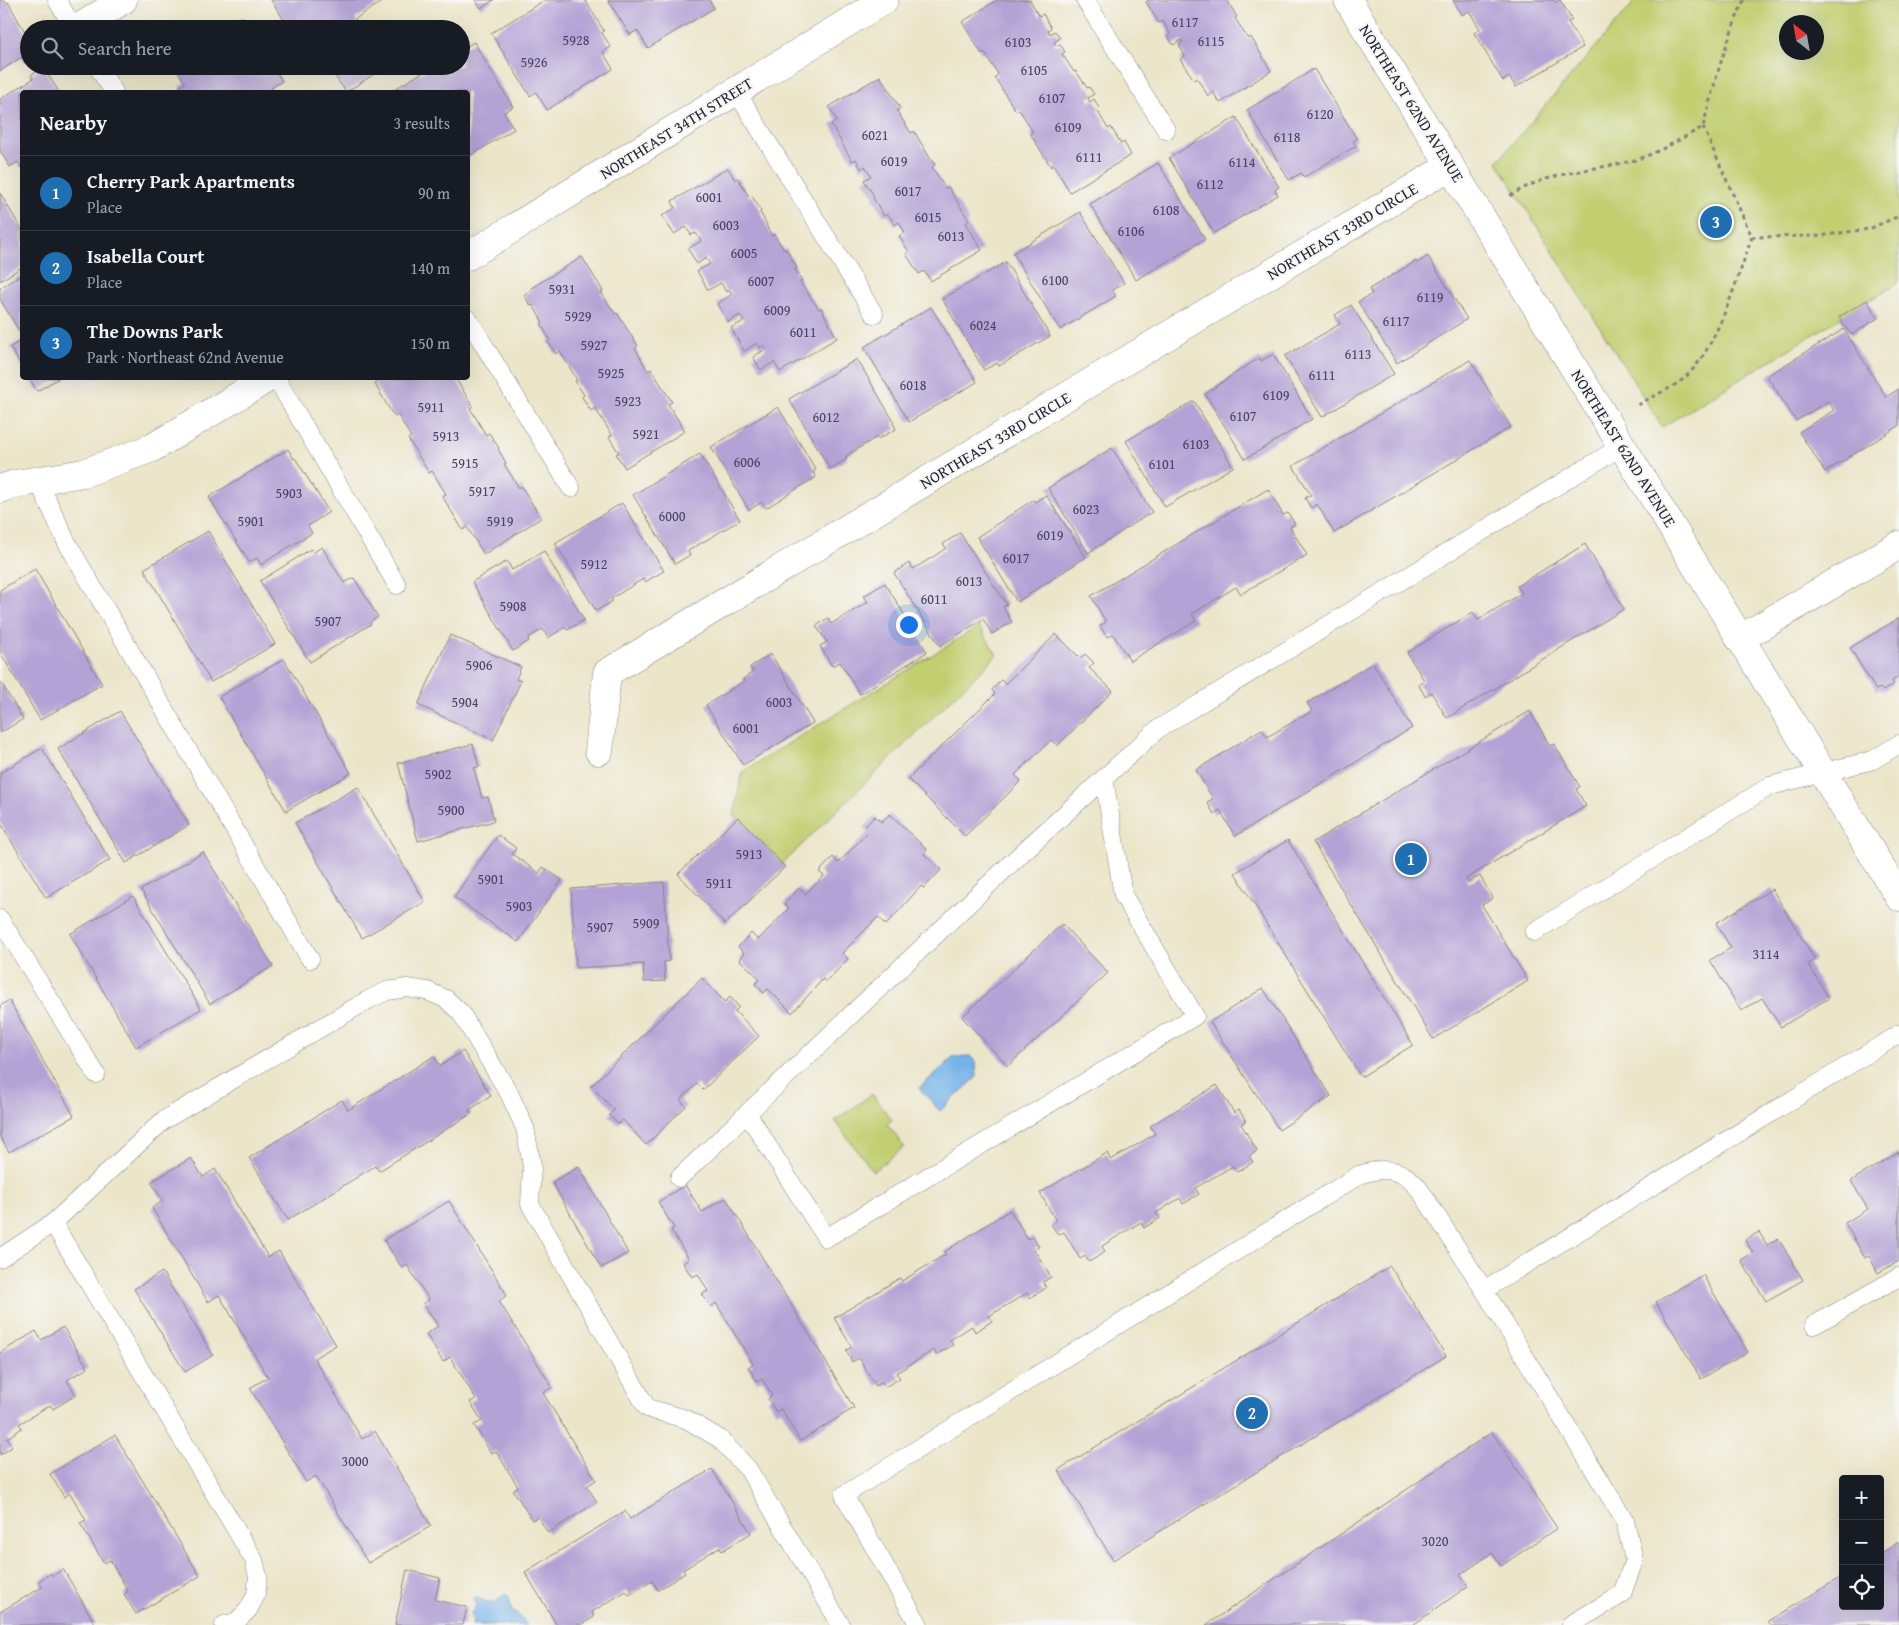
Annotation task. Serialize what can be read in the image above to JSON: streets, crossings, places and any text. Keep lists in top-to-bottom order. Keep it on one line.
{"streets":{"street":["NORTHEAST 62ND AVENUE","NORTHEAST 34TH STREET","NORTHEAST 33RD CIRCLE"]},"crossings":[["NORTHEAST 62ND AVENUE","NORTHEAST 33RD CIRCLE"]],"house_numbers":["6117","5928","6115","6103","5926","6105","6107","6120","6109","6021","6118","6111","6019","6114","6112","6017","6001","6108","6015","6003","6106","6013","6005","6100","6007","5931","6119","6009","5929","6117","6024","6011","5927","6113","5925","6111","6018","6109","5923","5911","6107","6012","5921","5913","6103","6006","5915","6101","5917","5903","6023","6000","5901","5919","6019","6017","5912","6013","6011","5908","5907","5906","5904","6003","6001","5902","5900","5913","5901","5911","5903","5909","5907","3114","3000","3020"],"north":"top left","page":{"search":"Search here","heading":["Nearby","3 results"],"list":[{"mark":"1","name":"Cherry Park Apartments","note":"Place","value":"90 m"},{"mark":"2","name":"Isabella Court","note":"Place","value":"140 m"},{"mark":"3","name":"The Downs Park","note":"Park · Northeast 62nd Avenue","value":"150 m"}],"pins":["3","1","2"],"map_buttons":["+","−"]}}
